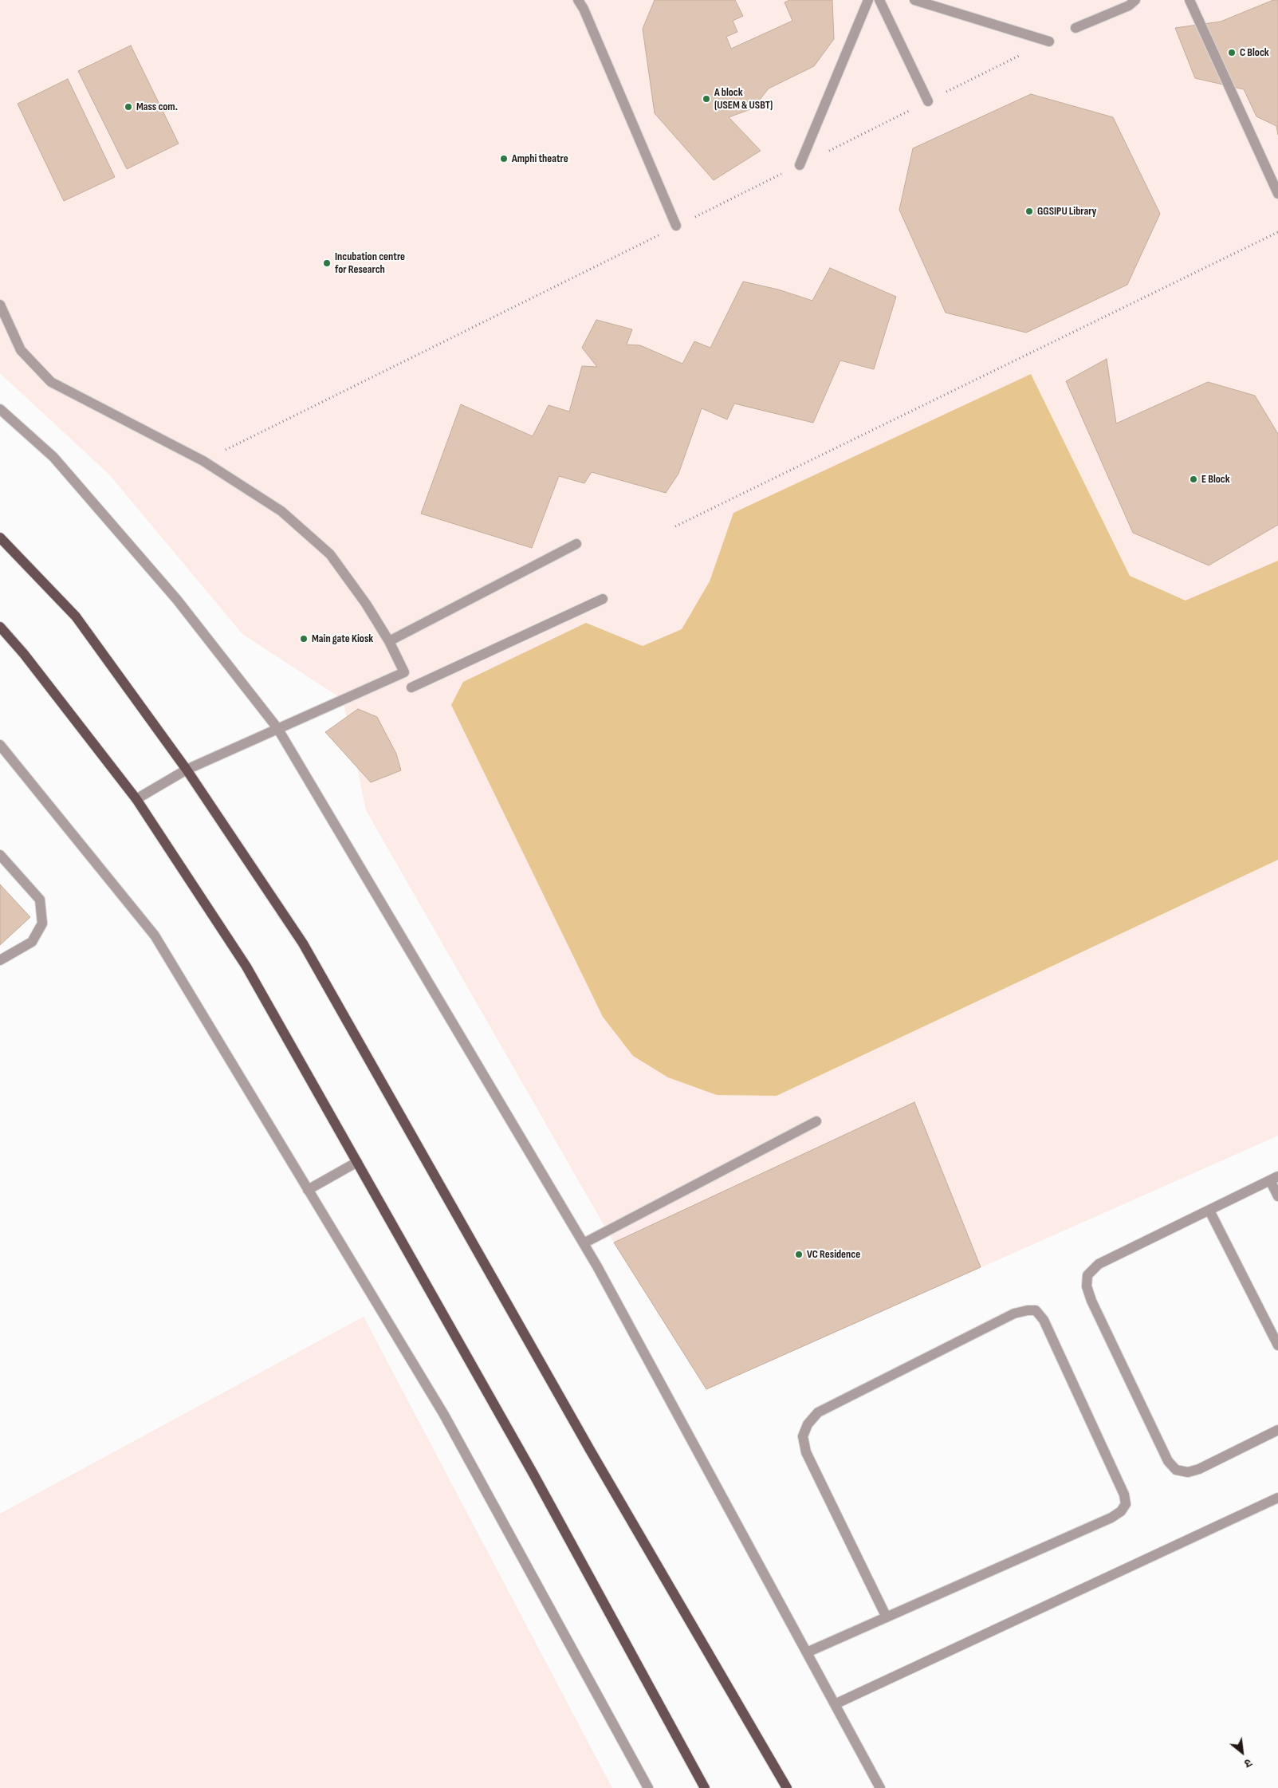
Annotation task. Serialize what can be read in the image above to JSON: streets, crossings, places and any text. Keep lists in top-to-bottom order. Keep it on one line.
{"places":["C Block","A block (USEM & USBT)","Mass com.","Amphi theatre","GGSIPU Library","Incubation centre for Research","E Block","Main gate Kiosk","VC Residence"],"north":"bottom right"}
